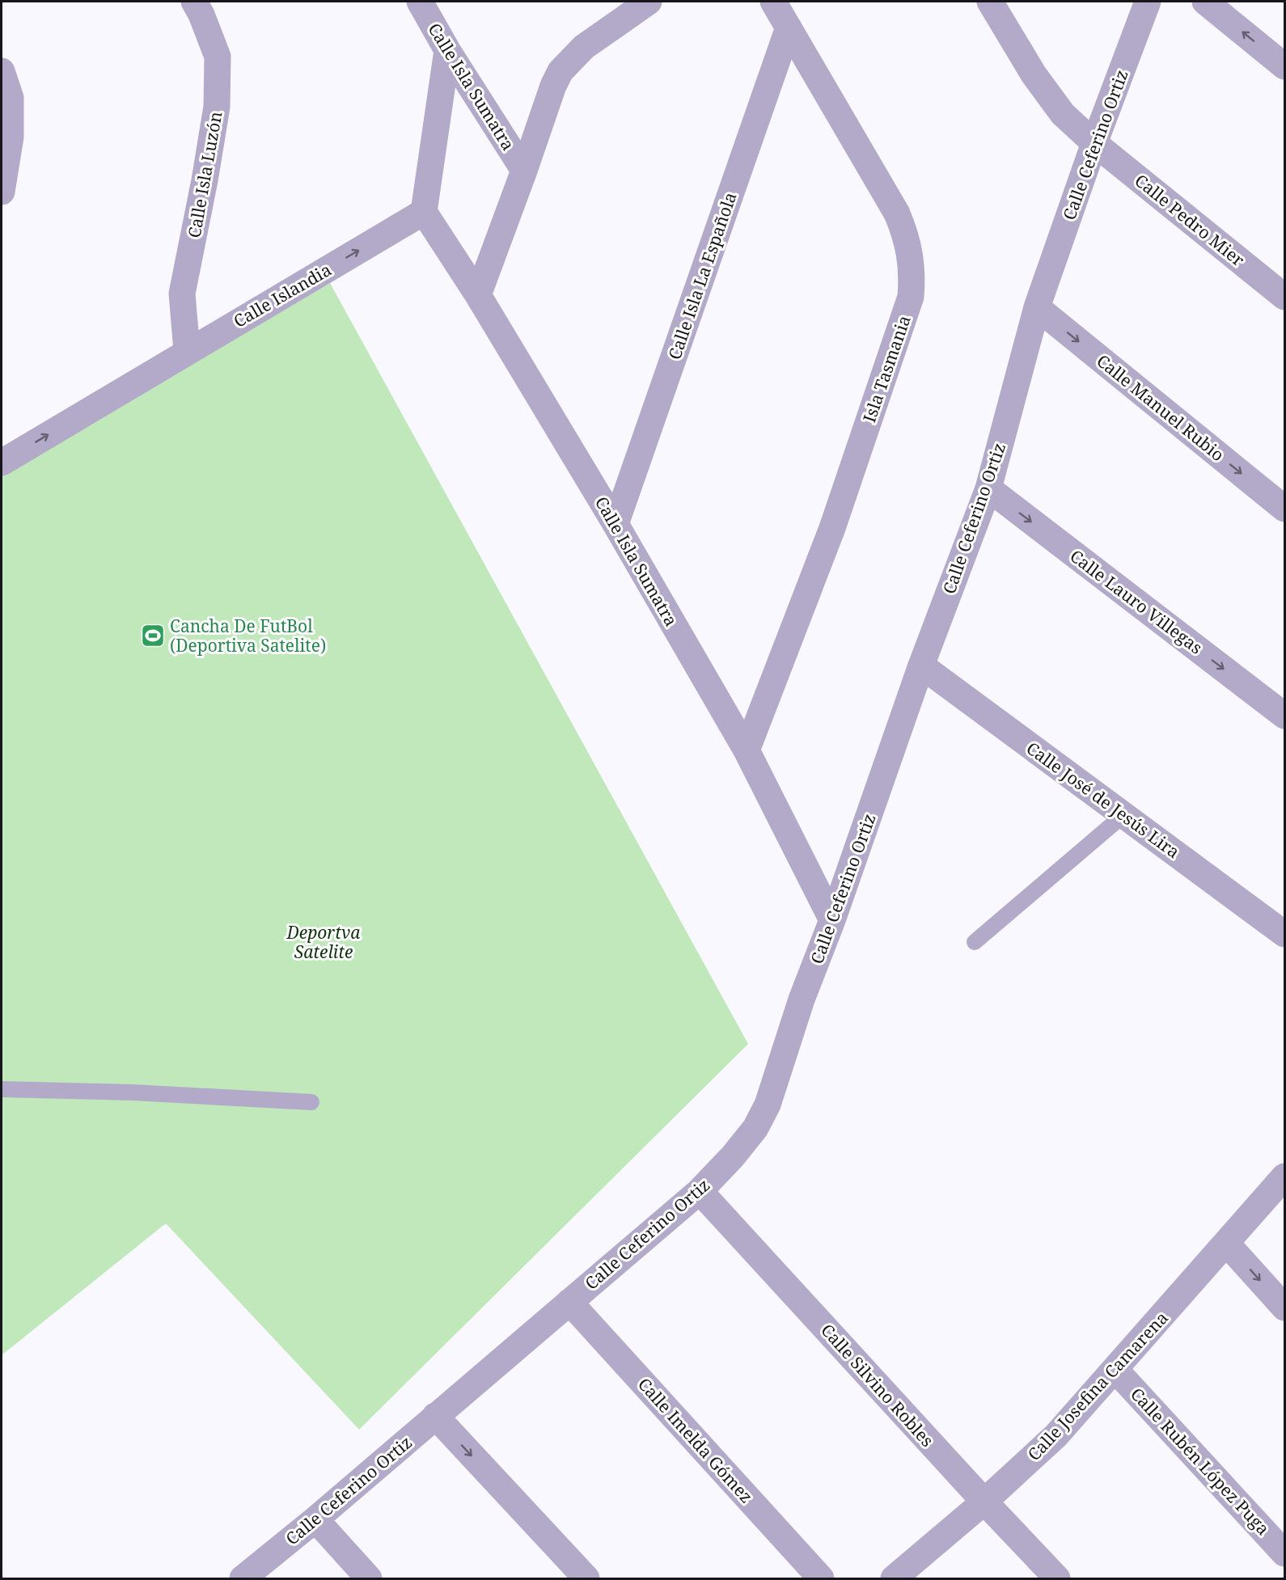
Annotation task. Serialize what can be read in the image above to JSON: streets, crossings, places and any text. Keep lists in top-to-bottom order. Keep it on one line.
{"streets":{"street":["Calle Isla Sumatra","Calle Ceferino Ortiz","Calle Isla Luzón","Calle Pedro Mier","Calle Isla La Española","Calle Islandia","Isla Tasmania","Calle Manuel Rubio","Calle Lauro Villegas","Calle José de Jesús Lira","Calle Silvino Robles","Calle Josefina Camarena","Calle Imelda Gómez","Calle Rubén López Puga"]},"crossings":[["Calle Isla Sumatra","Calle Ceferino Ortiz"],["Calle Isla Sumatra","Calle Isla La Española"],["Calle Isla Sumatra","Calle Islandia"],["Calle Isla Sumatra","Isla Tasmania"],["Calle Ceferino Ortiz","Calle Pedro Mier"],["Calle Ceferino Ortiz","Calle Manuel Rubio"],["Calle Ceferino Ortiz","Calle Lauro Villegas"],["Calle Ceferino Ortiz","Calle José de Jesús Lira"],["Calle Ceferino Ortiz","Calle Silvino Robles"],["Calle Ceferino Ortiz","Calle Imelda Gómez"],["Calle Isla Luzón","Calle Islandia"],["Calle Isla La Española","Isla Tasmania"],["Calle Silvino Robles","Calle Josefina Camarena"],["Calle Josefina Camarena","Calle Rubén López Puga"]],"one_way":["Calle Islandia","Calle Manuel Rubio","Calle Lauro Villegas"],"parks":["Deportva Satelite"],"places":{"sports":["Cancha De FutBol (Deportiva Satelite)"]}}
